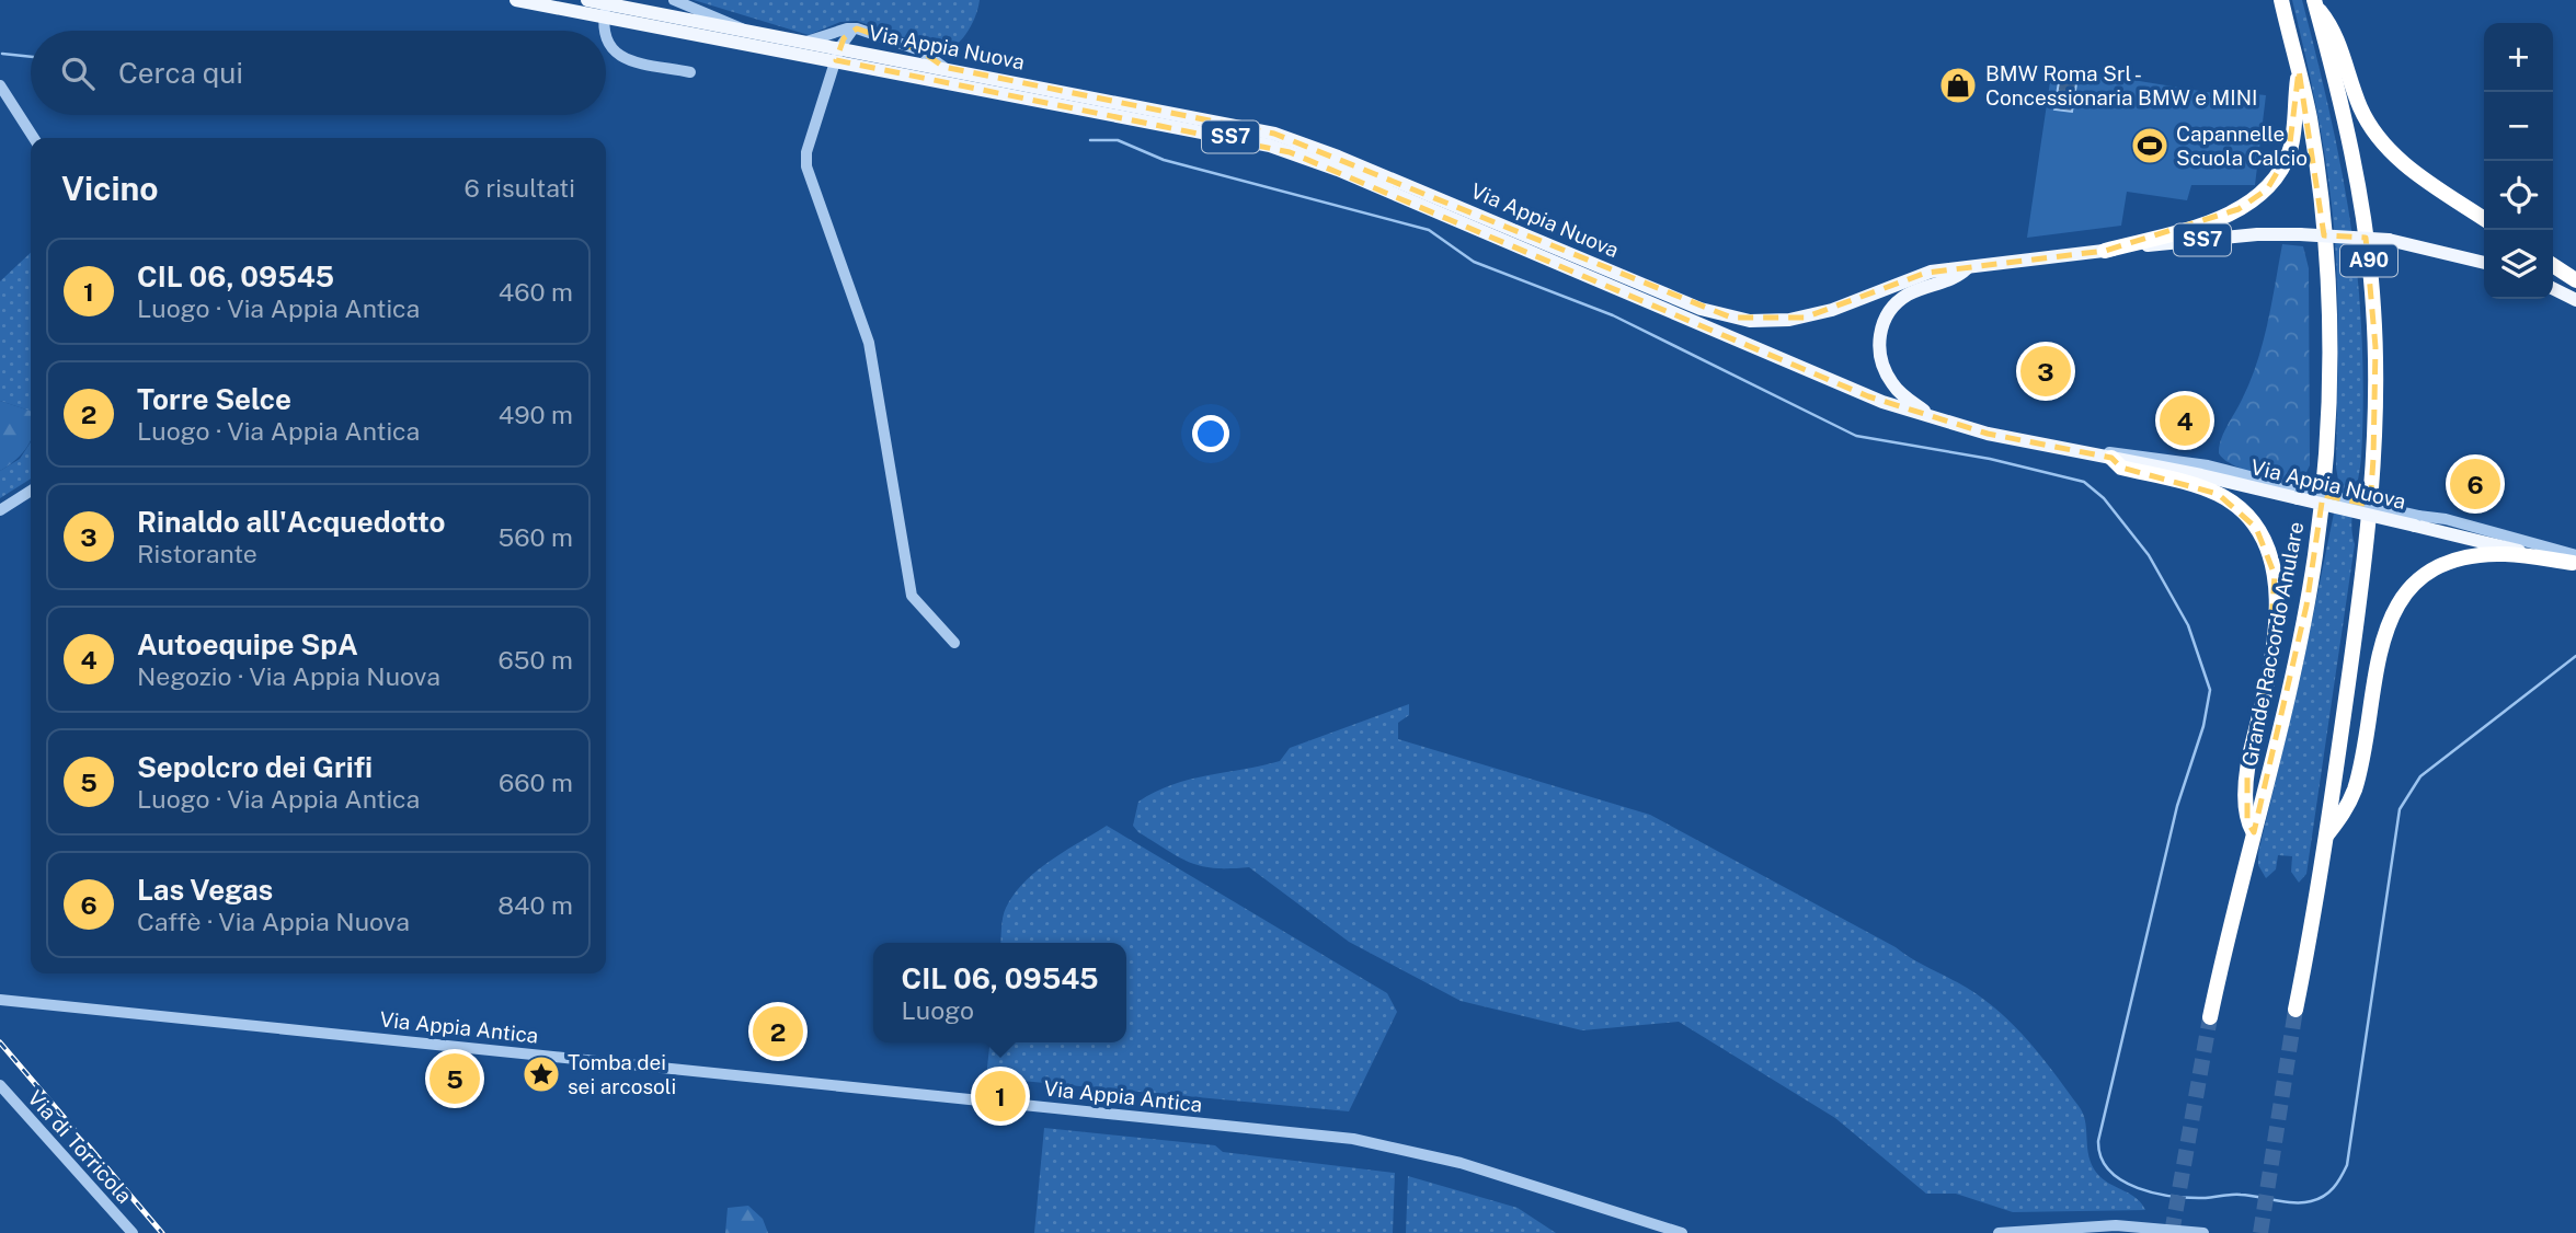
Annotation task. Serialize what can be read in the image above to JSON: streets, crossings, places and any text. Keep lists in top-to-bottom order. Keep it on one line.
{"streets":{"highway":["A90","Grande Raccordo Anulare"],"main road":["Via Appia Nuova","SS7"],"street":["Via Appia Antica","Via di Torricola"]},"places":{"shop":["BMW Roma Srl - Concessionaria BMW e MINI"],"sports":["Capannelle Scuola Calcio"],"place":["Tomba dei sei arcosoli"]},"page":{"map_buttons":["+","−"],"search":"Cerca qui","heading":["Vicino","6 risultati"],"list":[{"mark":"1","name":"CIL 06, 09545","note":"Luogo · Via Appia Antica","value":"460 m"},{"mark":"2","name":"Torre Selce","note":"Luogo · Via Appia Antica","value":"490 m"},{"mark":"3","name":"Rinaldo all'Acquedotto","note":"Ristorante","value":"560 m"},{"mark":"4","name":"Autoequipe SpA","note":"Negozio · Via Appia Nuova","value":"650 m"},{"mark":"5","name":"Sepolcro dei Grifi","note":"Luogo · Via Appia Antica","value":"660 m"},{"mark":"6","name":"Las Vegas","note":"Caffè · Via Appia Nuova","value":"840 m"}],"pins":["3","4","6","2","5","1"],"popup":["CIL 06, 09545","Luogo"]}}
